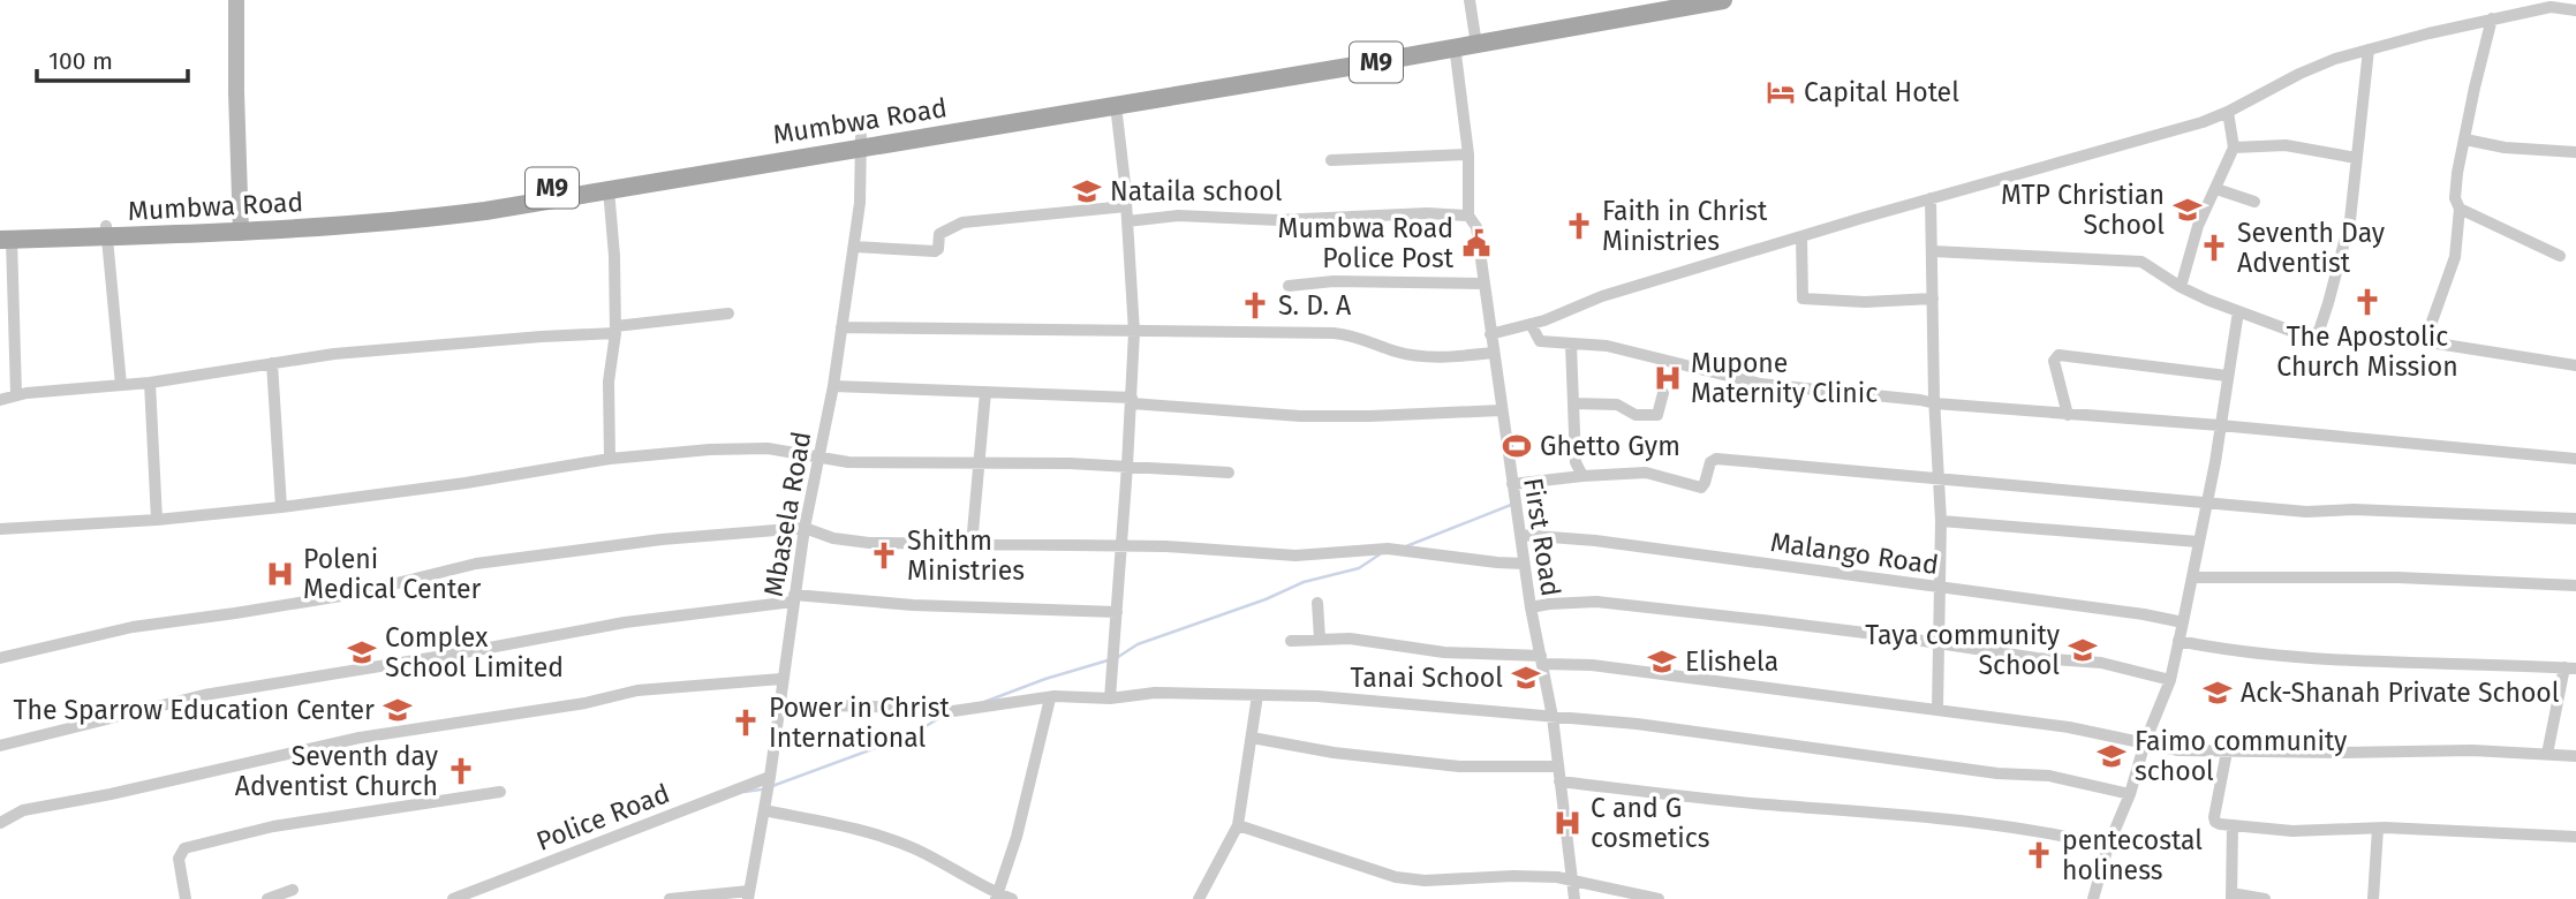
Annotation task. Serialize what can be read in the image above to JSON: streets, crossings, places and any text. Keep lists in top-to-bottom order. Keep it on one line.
{"streets":{"main road":["M9","Mumbwa Road"],"street":["Mbasela Road","First Road","Malango Road","Police Road"]},"crossings":[["Mumbwa Road","Mbasela Road"],["Mumbwa Road","First Road"],["Mbasela Road","Police Road"],["First Road","Malango Road"]],"places":{"hotel":["Capital Hotel"],"school or university":["Nataila school","MTP Christian School","Taya community School","Complex School Limited","Elishela","Tanai School","Ack-Shanah Private School","The Sparrow Education Center","Faimo community school"],"church":["Faith in Christ Ministries","Seventh Day Adventist","The Apostolic Church Mission","S. D. A","Shithm Ministries","Power in Christ International","Seventh day Adventist Church","pentecostal holiness"],"public building":["Mumbwa Road Police Post"],"hospital":["Mupone Maternity Clinic","Poleni Medical Center","C and G cosmetics"],"sports":["Ghetto Gym"]},"scale_bar":"100 m"}
